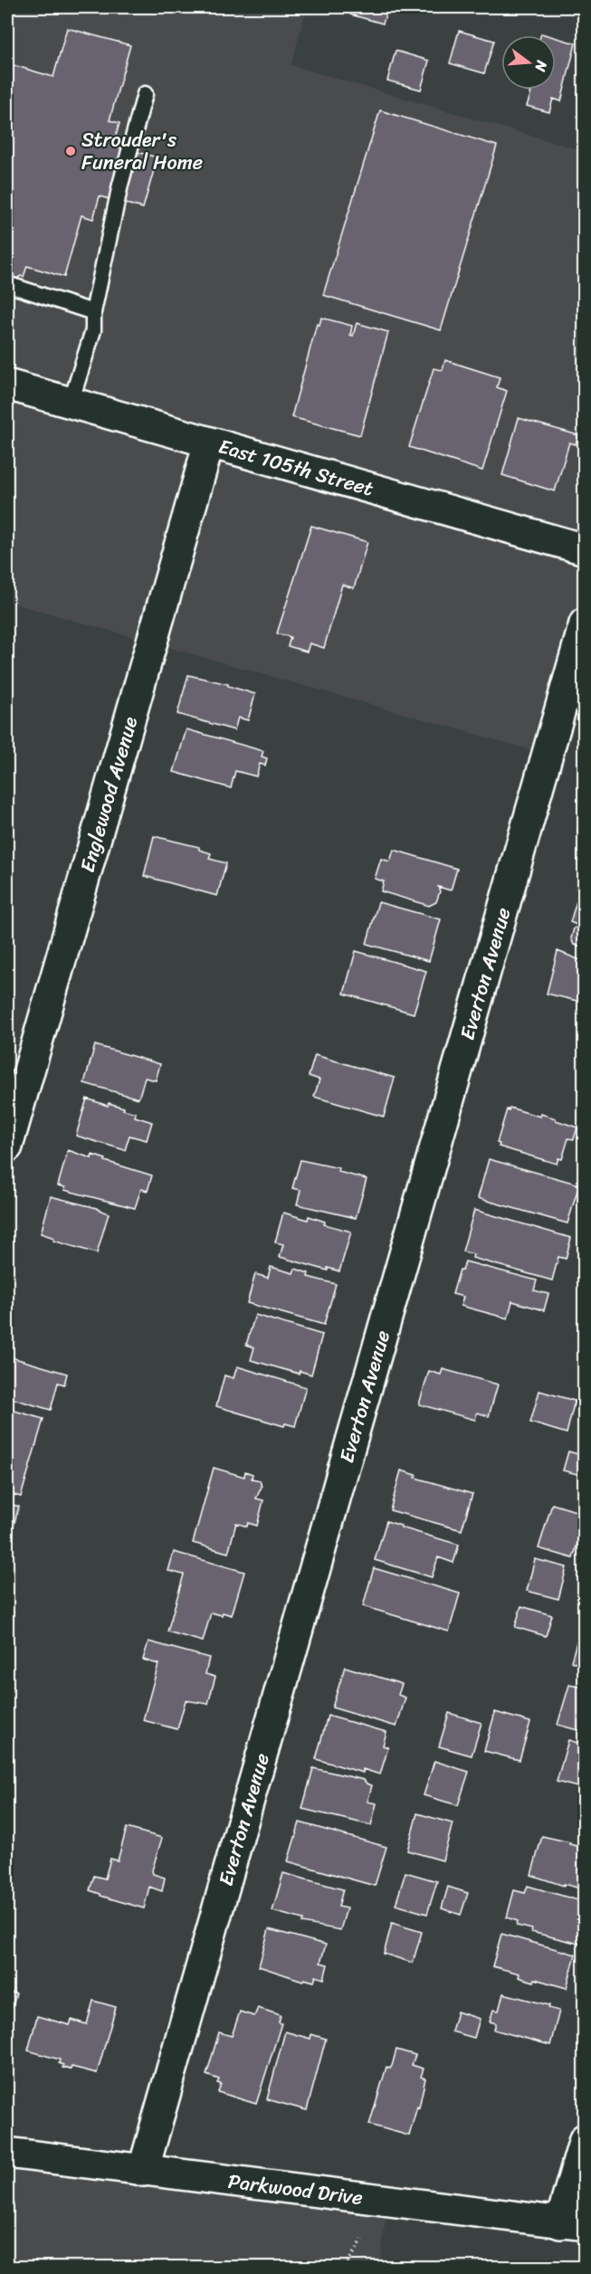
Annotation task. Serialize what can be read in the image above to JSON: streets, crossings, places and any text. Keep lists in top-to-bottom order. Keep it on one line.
{"streets":{"street":["East 105th Street","Englewood Avenue","Everton Avenue","Parkwood Drive"]},"crossings":[["East 105th Street","Englewood Avenue"],["Everton Avenue","Parkwood Drive"]],"places":["Strouder's Funeral Home"],"north":"right"}
